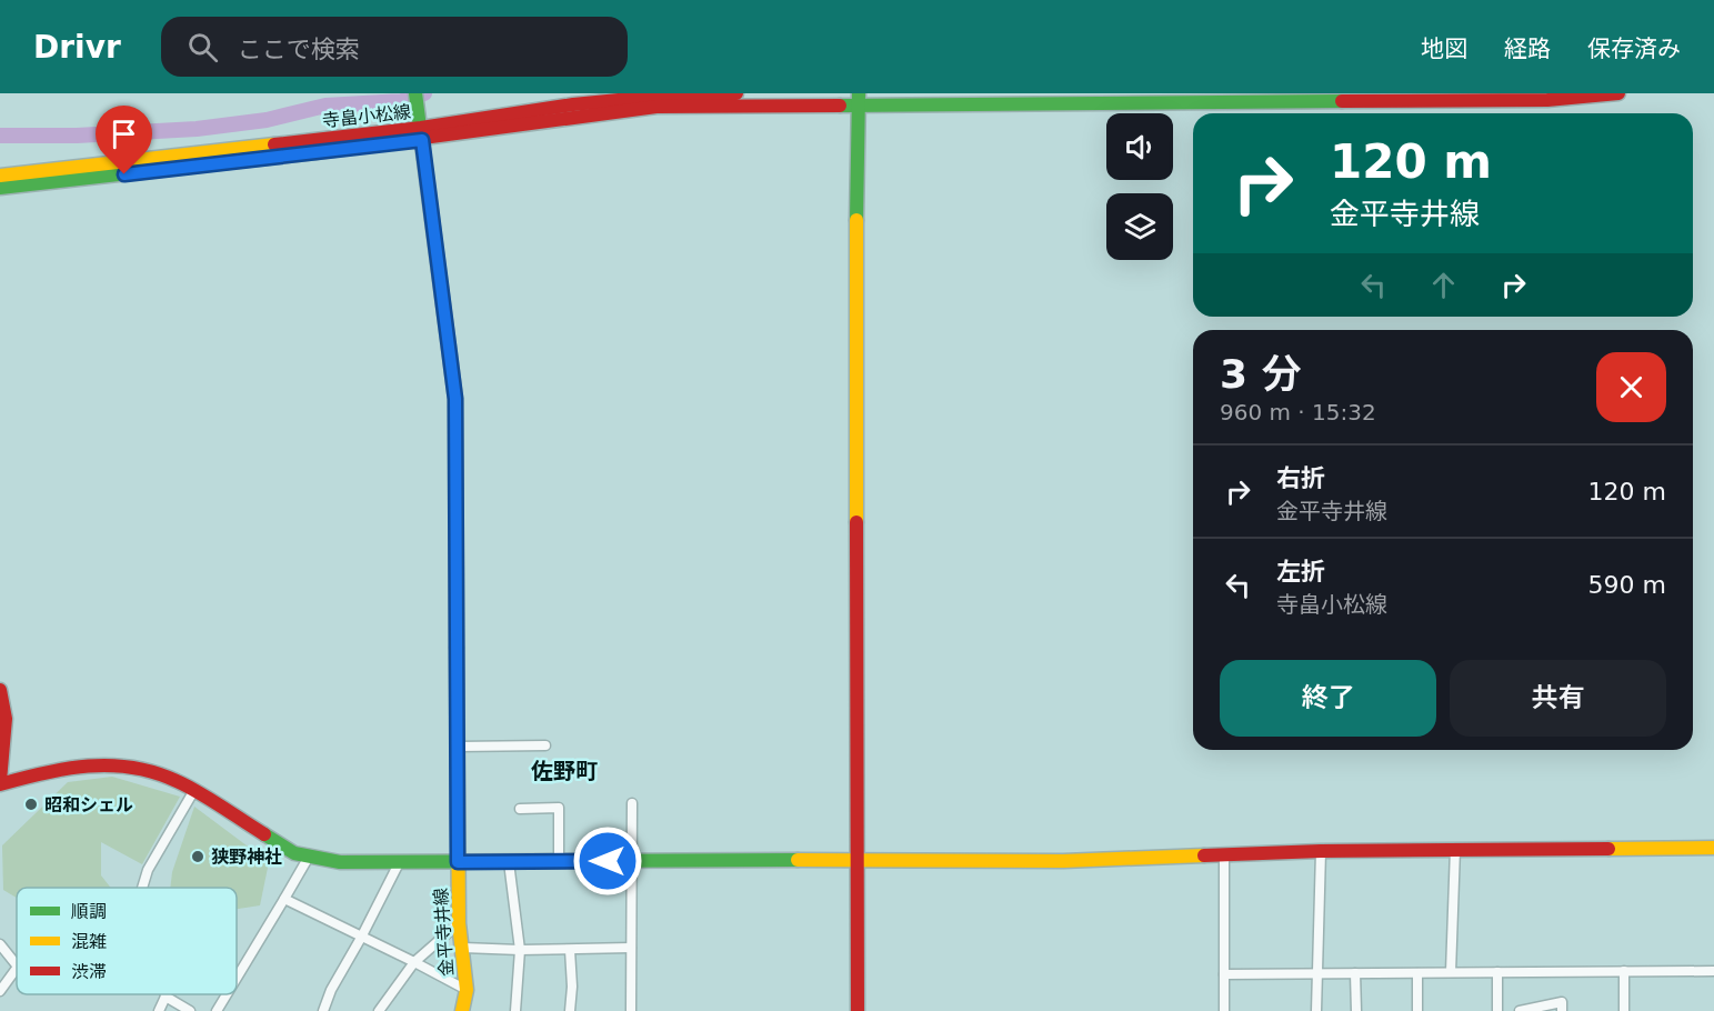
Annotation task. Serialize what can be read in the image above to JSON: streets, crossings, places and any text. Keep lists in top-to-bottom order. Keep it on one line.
{"streets":{"main road":["寺畠小松線","金平寺井線"]},"crossings":[["寺畠小松線","金平寺井線"]],"districts":["佐野町"],"places":["昭和シェル","狭野神社"],"legend":["順調","混雑","渋滞"],"page":{"header":"Drivr","search":"ここで検索","nav":["地図","経路","保存済み"],"turn":["120 m","金平寺井線"],"heading":["3 分","960 m · 15:32"],"list":[{"name":"右折","note":"金平寺井線","value":"120 m"},{"name":"左折","note":"寺畠小松線","value":"590 m"}],"buttons":["終了","共有"]}}
